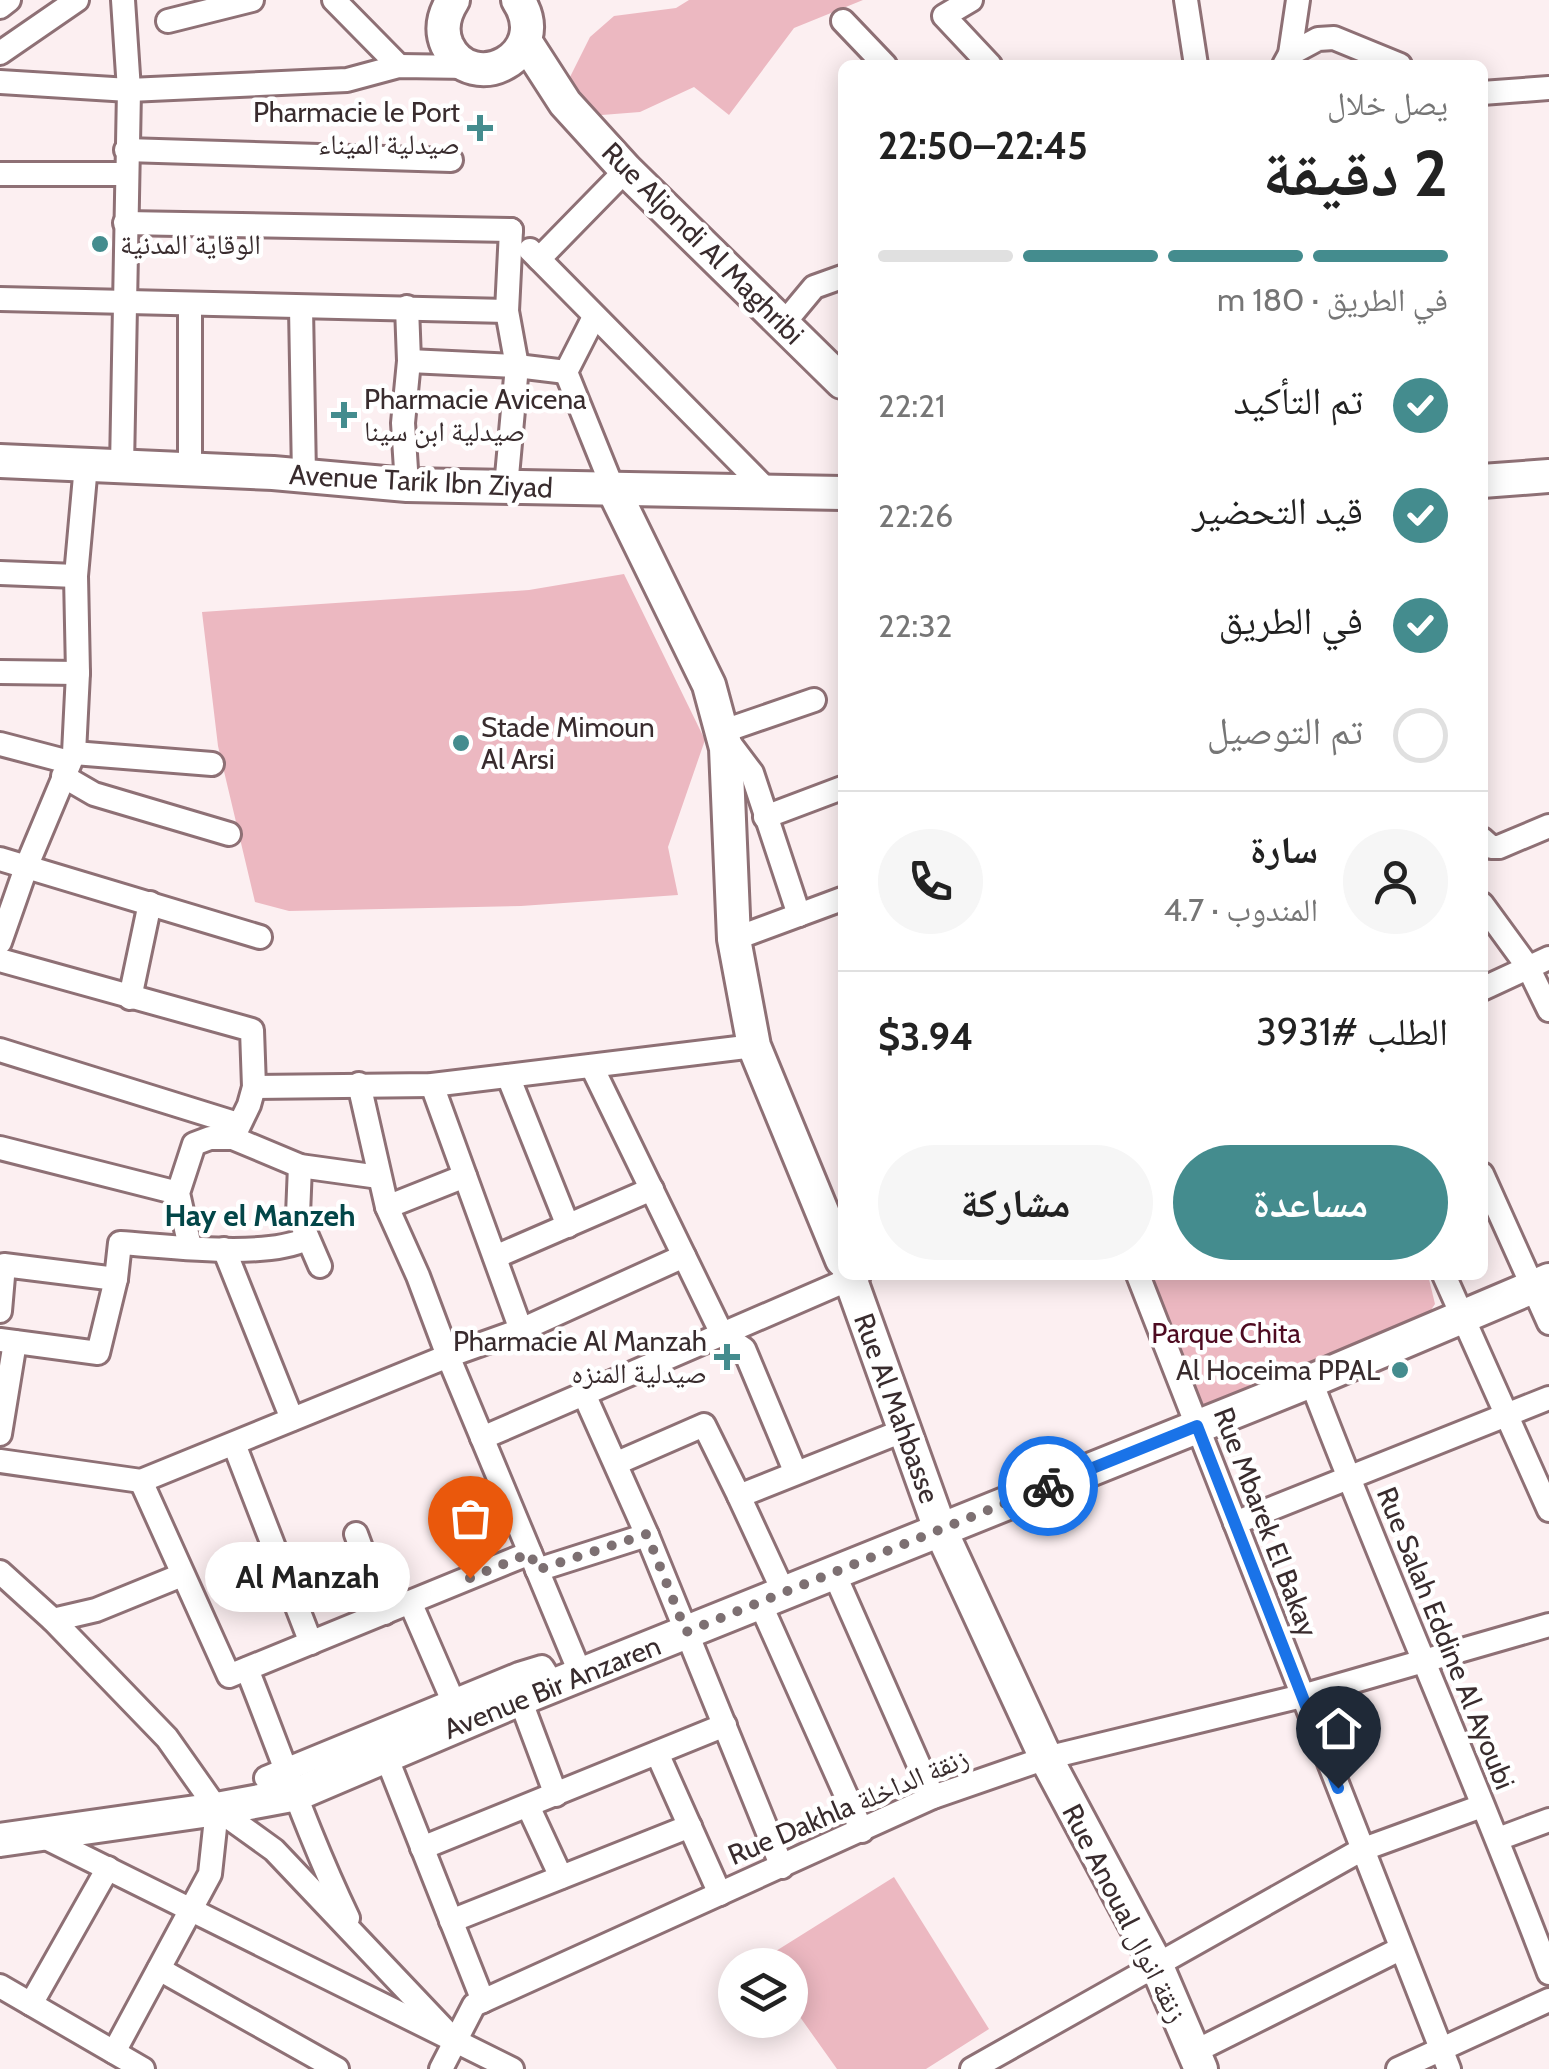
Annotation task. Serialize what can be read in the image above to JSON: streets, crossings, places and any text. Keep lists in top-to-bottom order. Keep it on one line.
{"streets":{"street":["Rue Aljondi Al Maghribi","Avenue Tarik Ibn Ziyad","Rue Al Mahbasse","Rue Mbarek El Bakay","Rue Salah Eddine Al Ayoubi","Avenue Bir Anzaren","Rue Dakhla زنقة الداخلة","Rue Anoual زنقة انوال"]},"crossings":[["Avenue Tarik Ibn Ziyad","Rue Al Mahbasse"],["Rue Al Mahbasse","Avenue Bir Anzaren"],["Rue Al Mahbasse","Rue Dakhla زنقة الداخلة"],["Rue Al Mahbasse","Rue Anoual زنقة انوال"],["Rue Mbarek El Bakay","Avenue Bir Anzaren"],["Rue Mbarek El Bakay","Rue Dakhla زنقة الداخلة"],["Rue Salah Eddine Al Ayoubi","Avenue Bir Anzaren"],["Rue Salah Eddine Al Ayoubi","Rue Dakhla زنقة الداخلة"],["Rue Dakhla زنقة الداخلة","Rue Anoual زنقة انوال"]],"districts":["Hay el Manzeh"],"parks":["Parque Chita"],"places":{"health":["Pharmacie le Port صيدلية الميناء","Pharmacie Avicena صيدلية ابن سينا","Pharmacie Al Manzah صيدلية المنزه"],"other":["الوقاية المدنية","Stade Mimoun Al Arsi","Al Hoceima PPAL","Al Manzah"]},"page":{"heading":["2 دقيقة","يصل خلال","22:45–22:50"],"panel":["سارة","المندوب · 4.7","الطلب #3931","$3.94"],"bar":"في الطريق · 180 m","list":[["تم التأكيد","22:21"],["قيد التحضير","22:26"],["في الطريق","22:32"],"تم التوصيل"],"buttons":["مساعدة","مشاركة"],"bubble":"Al Manzah"}}
